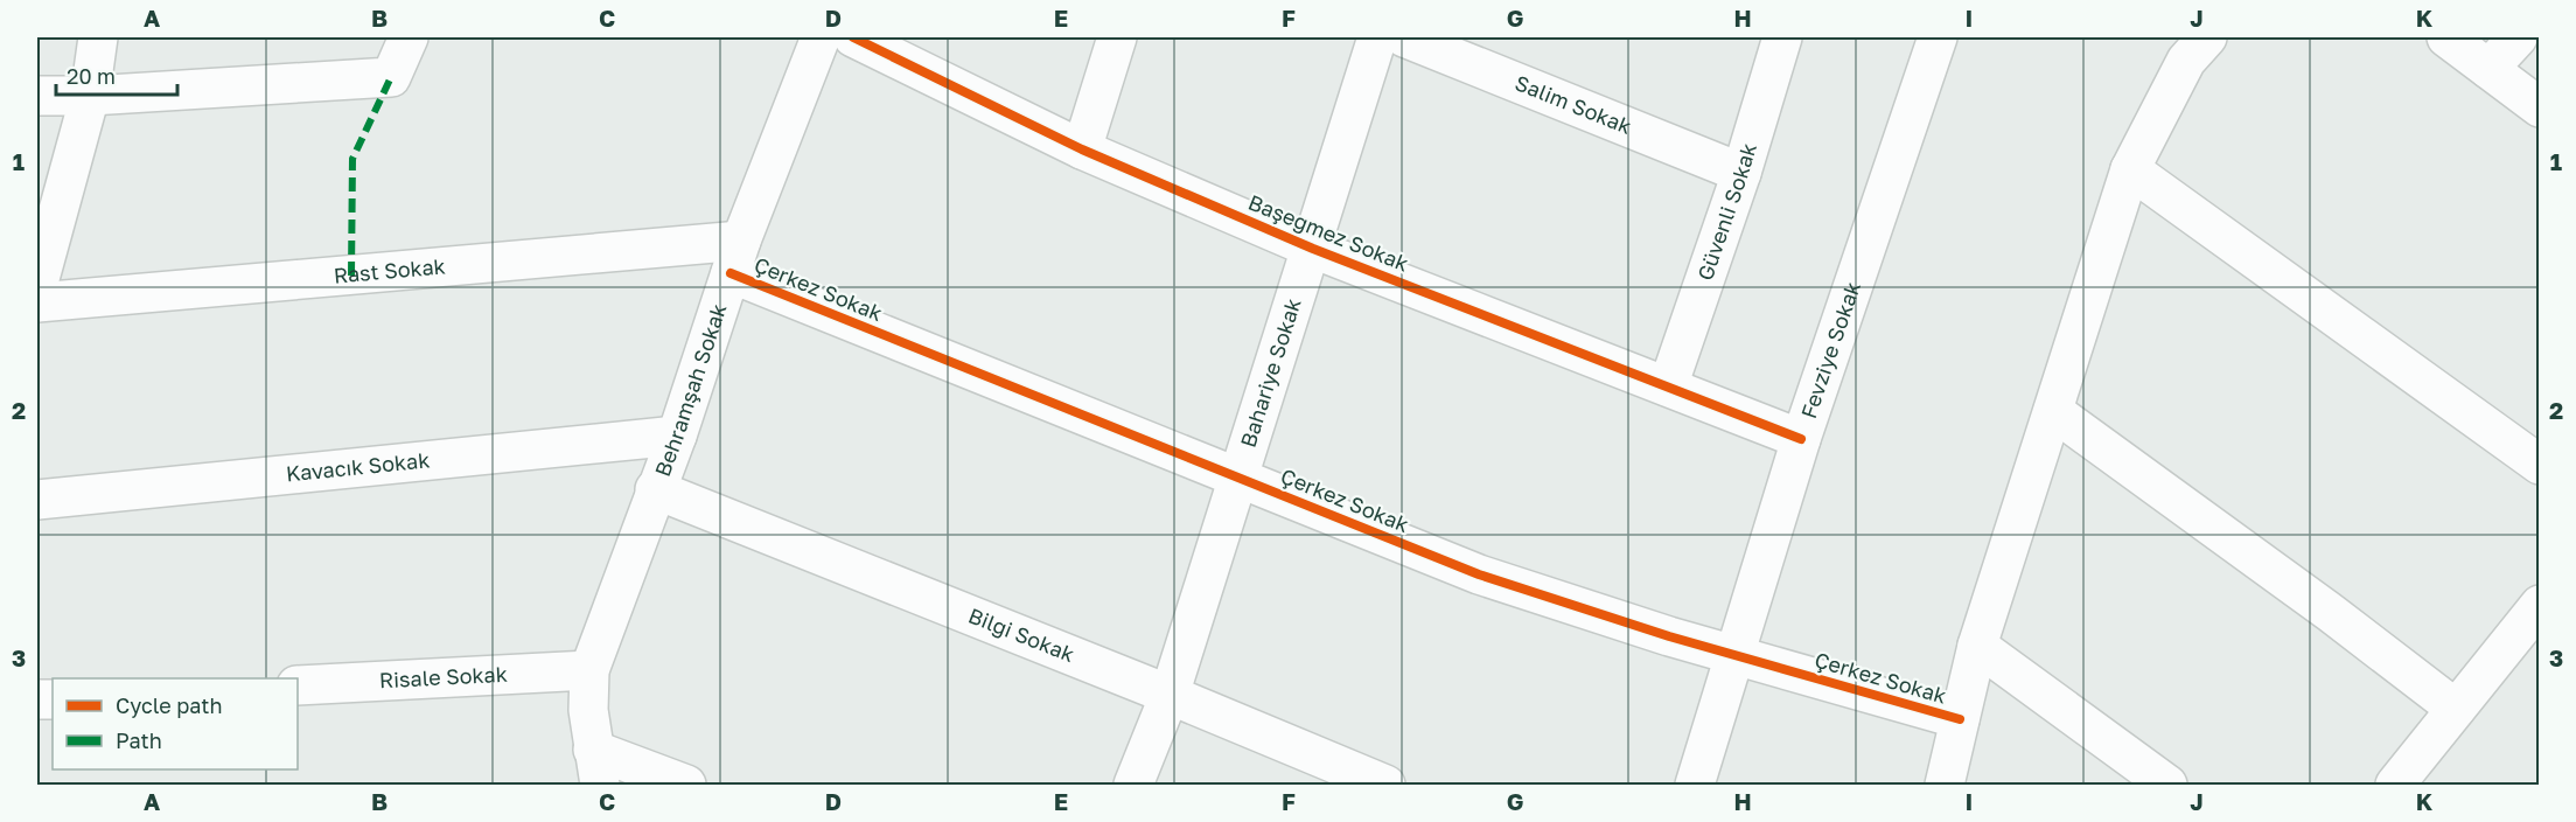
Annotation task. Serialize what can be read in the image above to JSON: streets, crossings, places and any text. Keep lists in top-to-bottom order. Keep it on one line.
{"streets":{"street":["Salim Sokak","Güvenli Sokak","Başeğmez Sokak","Rast Sokak","Çerkez Sokak","Fevziye Sokak","Bahariye Sokak","Behramşah Sokak","Kavacık Sokak","Bilgi Sokak","Risale Sokak"]},"crossings":[["Salim Sokak","Güvenli Sokak"],["Güvenli Sokak","Başeğmez Sokak"],["Başeğmez Sokak","Fevziye Sokak"],["Başeğmez Sokak","Bahariye Sokak"],["Rast Sokak","Çerkez Sokak"],["Rast Sokak","Behramşah Sokak"],["Çerkez Sokak","Fevziye Sokak"],["Çerkez Sokak","Bahariye Sokak"],["Çerkez Sokak","Behramşah Sokak"],["Bahariye Sokak","Bilgi Sokak"],["Behramşah Sokak","Kavacık Sokak"],["Behramşah Sokak","Bilgi Sokak"],["Behramşah Sokak","Risale Sokak"]],"legend":["Cycle path","Path"],"scale_bar":"20 m","grid":{"columns":["A","B","C","D","E","F","G","H","I","J","K"],"rows":["1","2","3"]}}
